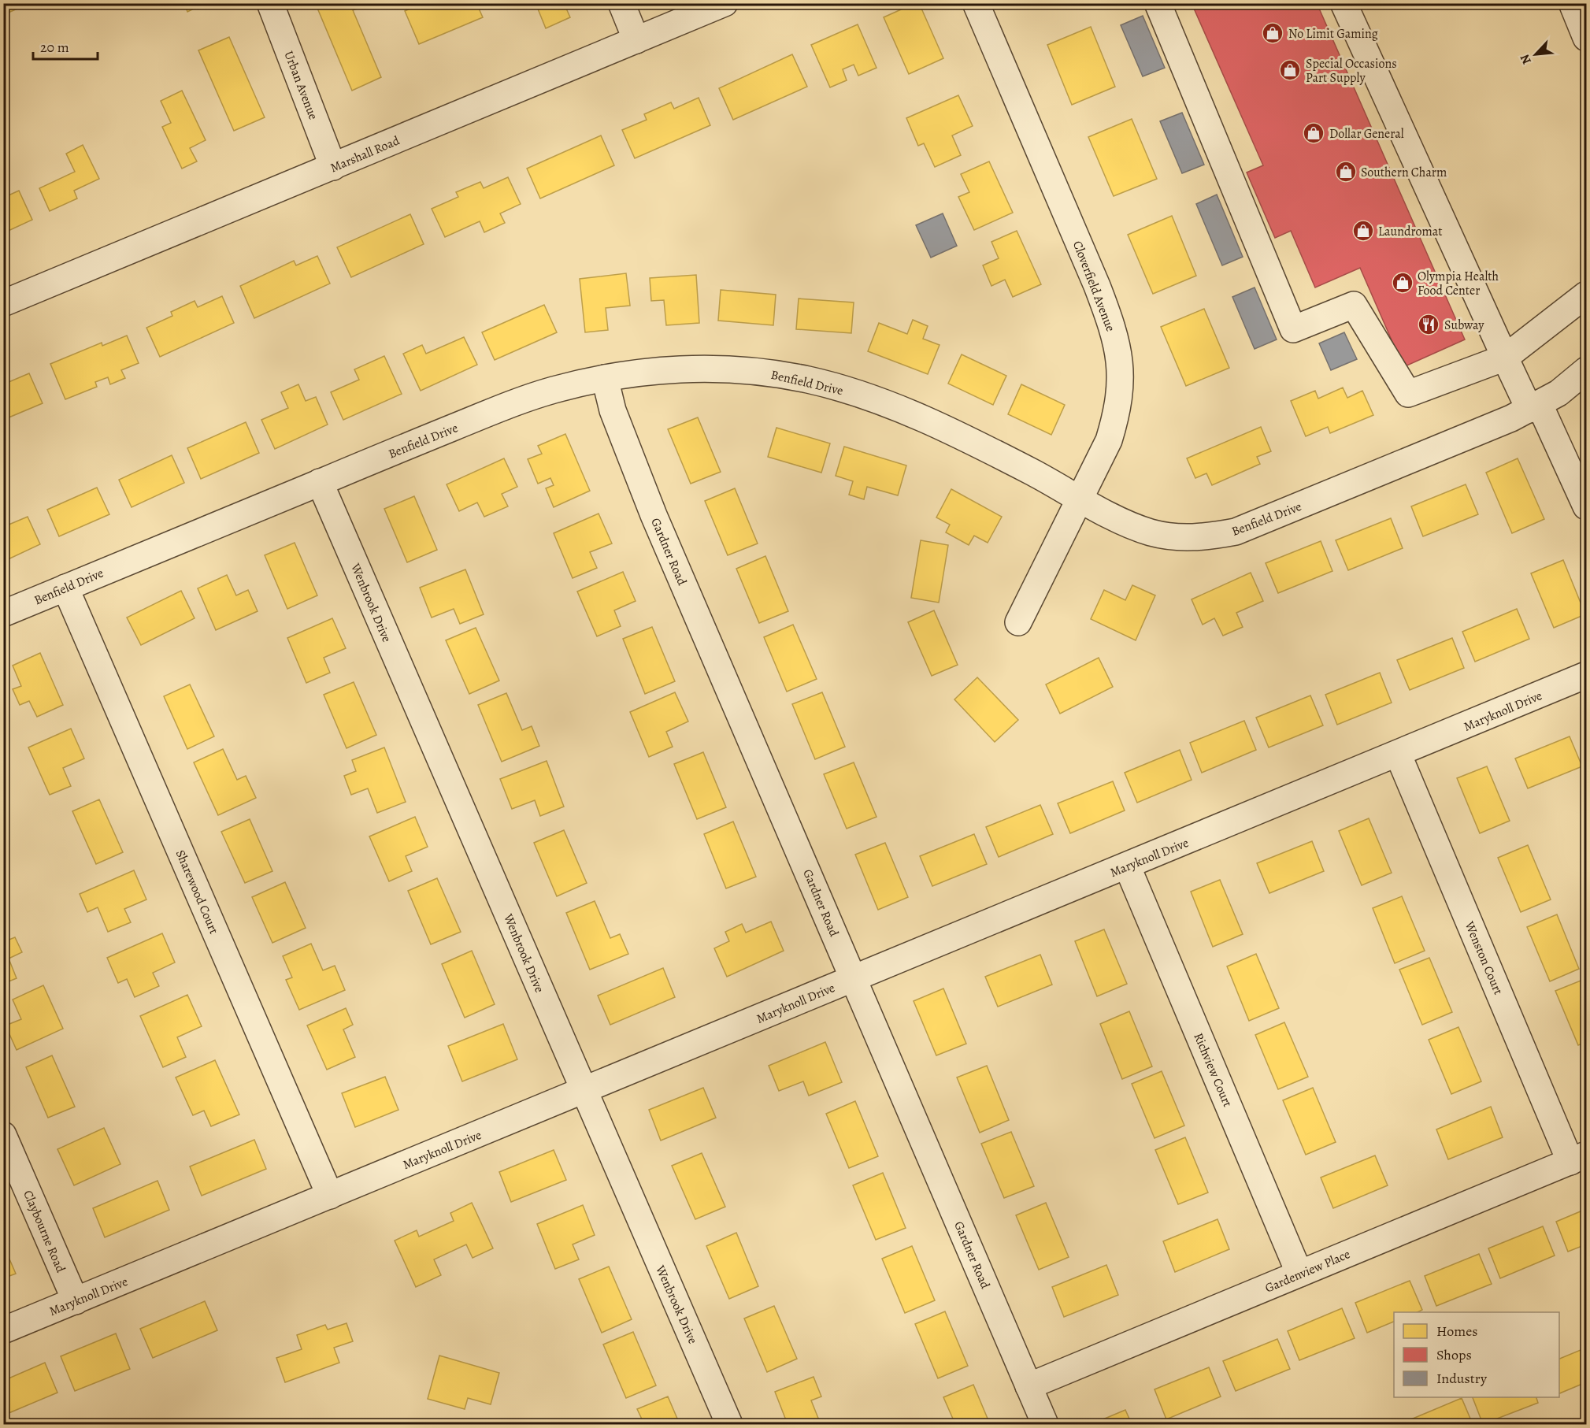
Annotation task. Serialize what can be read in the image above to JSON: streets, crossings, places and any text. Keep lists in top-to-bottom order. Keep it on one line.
{"streets":{"street":["Urban Avenue","Marshall Road","Cloverfield Avenue","Benfield Drive","Gardner Road","Wenbrook Drive","Maryknoll Drive","Sharewood Court","Wenston Court","Richview Court","Claybourne Road","Gardenview Place"]},"crossings":[["Urban Avenue","Marshall Road"],["Cloverfield Avenue","Benfield Drive"],["Benfield Drive","Gardner Road"],["Benfield Drive","Wenbrook Drive"],["Benfield Drive","Sharewood Court"],["Gardner Road","Maryknoll Drive"],["Gardner Road","Gardenview Place"],["Wenbrook Drive","Maryknoll Drive"],["Maryknoll Drive","Sharewood Court"],["Maryknoll Drive","Wenston Court"],["Maryknoll Drive","Richview Court"],["Maryknoll Drive","Claybourne Road"],["Wenston Court","Gardenview Place"],["Richview Court","Gardenview Place"]],"places":{"shop":["No Limit Gaming","Special Occasions Part Supply","Dollar General","Southern Charm","Laundromat","Olympia Health Food Center"],"restaurant":["Subway"]},"legend":["Homes","Shops","Industry"],"scale_bar":"20 m","north":"bottom left"}
